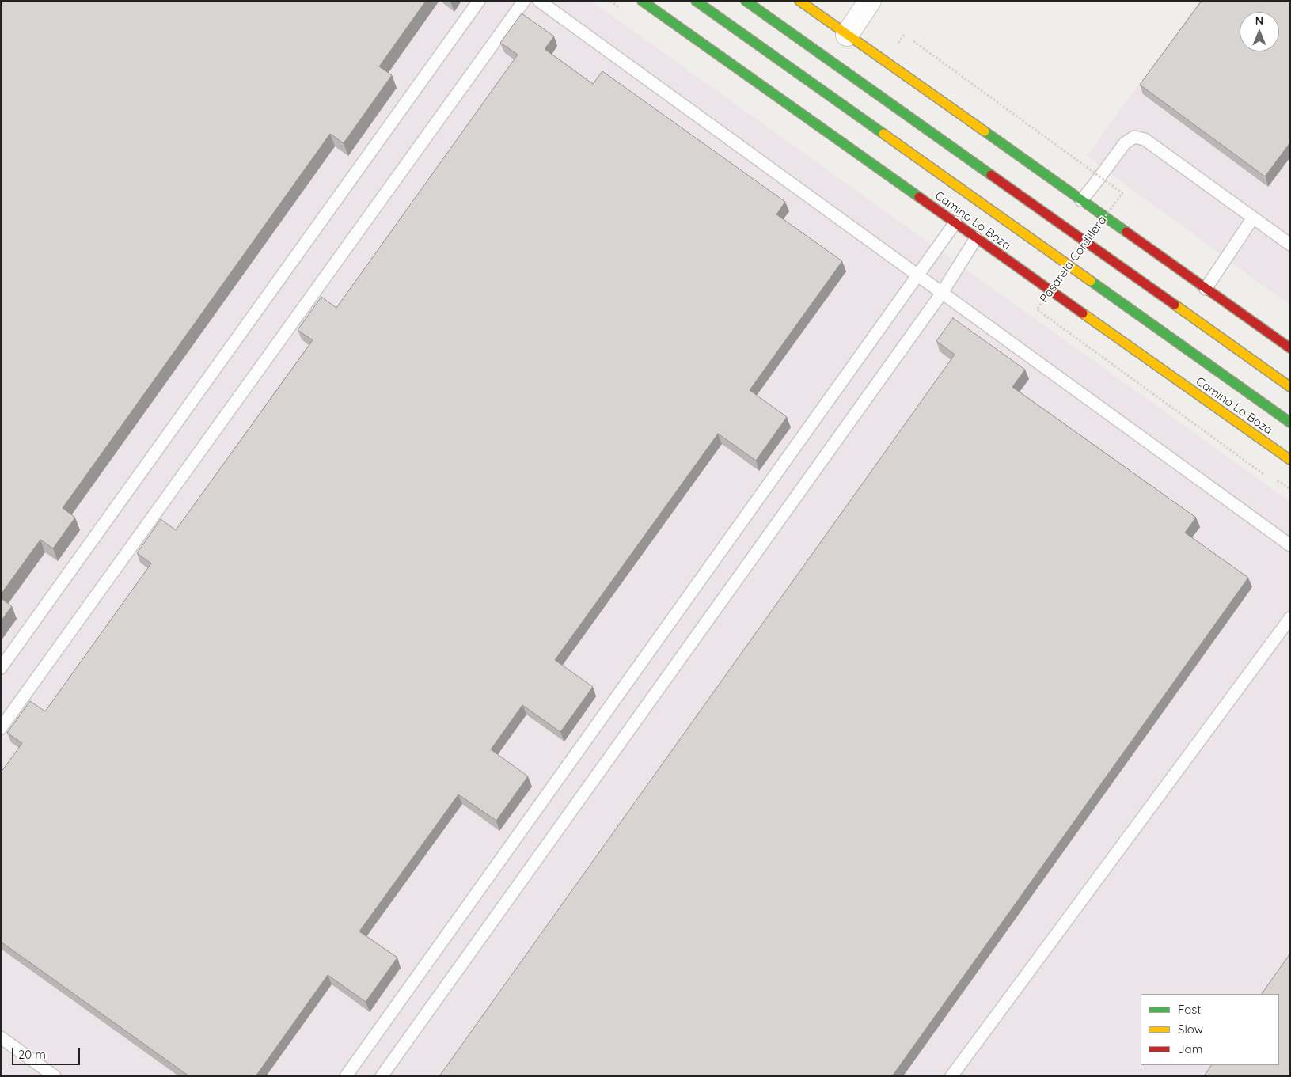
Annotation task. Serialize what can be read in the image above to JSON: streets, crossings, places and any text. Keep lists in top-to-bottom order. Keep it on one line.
{"streets":{"main road":["Camino Lo Boza"],"path":["Pasarela Cordillera"]},"legend":["Fast","Slow","Jam"],"scale_bar":"20 m","north":"top"}
